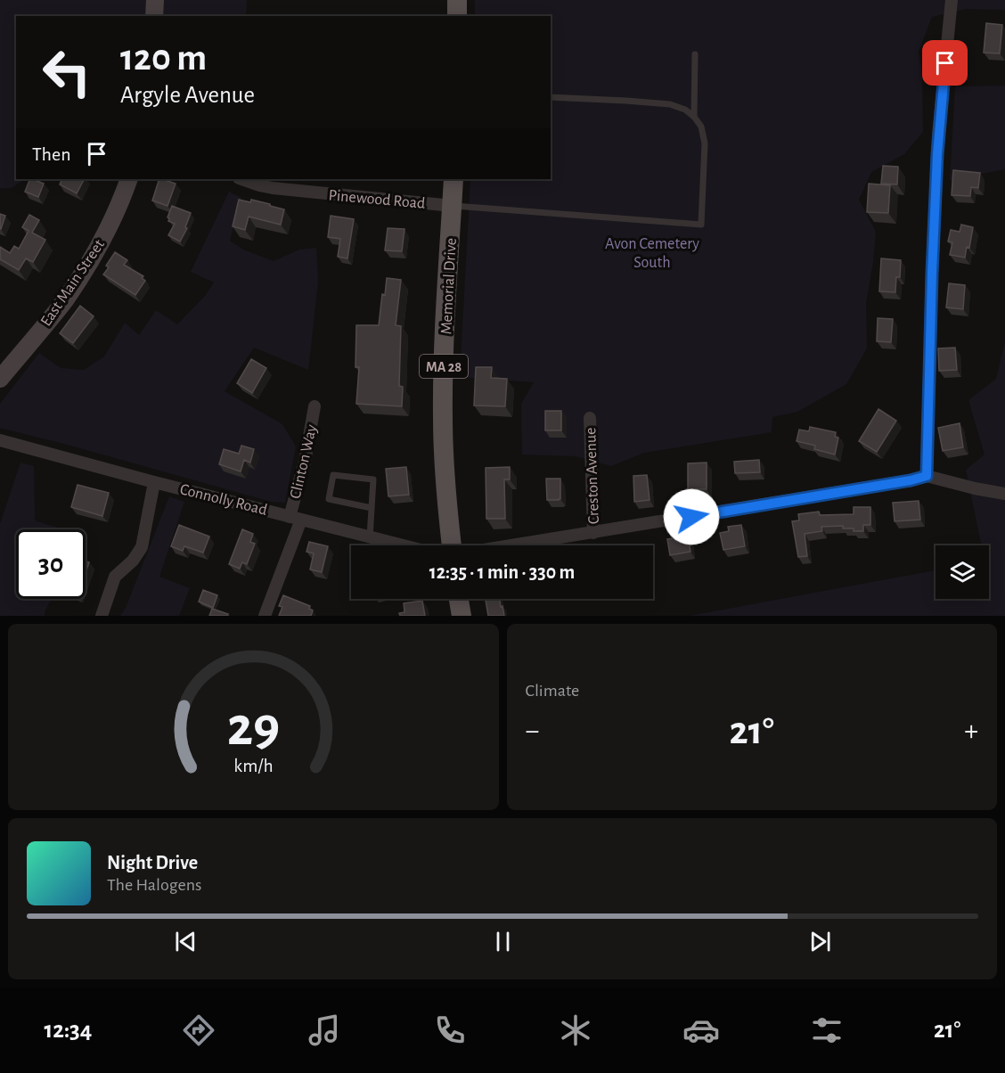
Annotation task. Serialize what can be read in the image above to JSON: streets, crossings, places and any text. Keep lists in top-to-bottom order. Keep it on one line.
{"streets":{"main road":["East Main Street","Memorial Drive","MA 28"],"street":["Pinewood Road","Clinton Way","Creston Avenue","Connolly Road"]},"crossings":[["Pinewood Road","Memorial Drive"],["Clinton Way","Connolly Road"]],"parks":["Avon Cemetery South"],"page":{"turn":["120 m","Argyle Avenue"],"then":"Then","limit":"30","trip":"12:35 · 1 min · 330 m","tile":"Climate","heat":["−","21°","+"],"song":["Night Drive","The Halogens"],"tabs":["12:34","21°"],"gauge":["29","km/h"]}}
